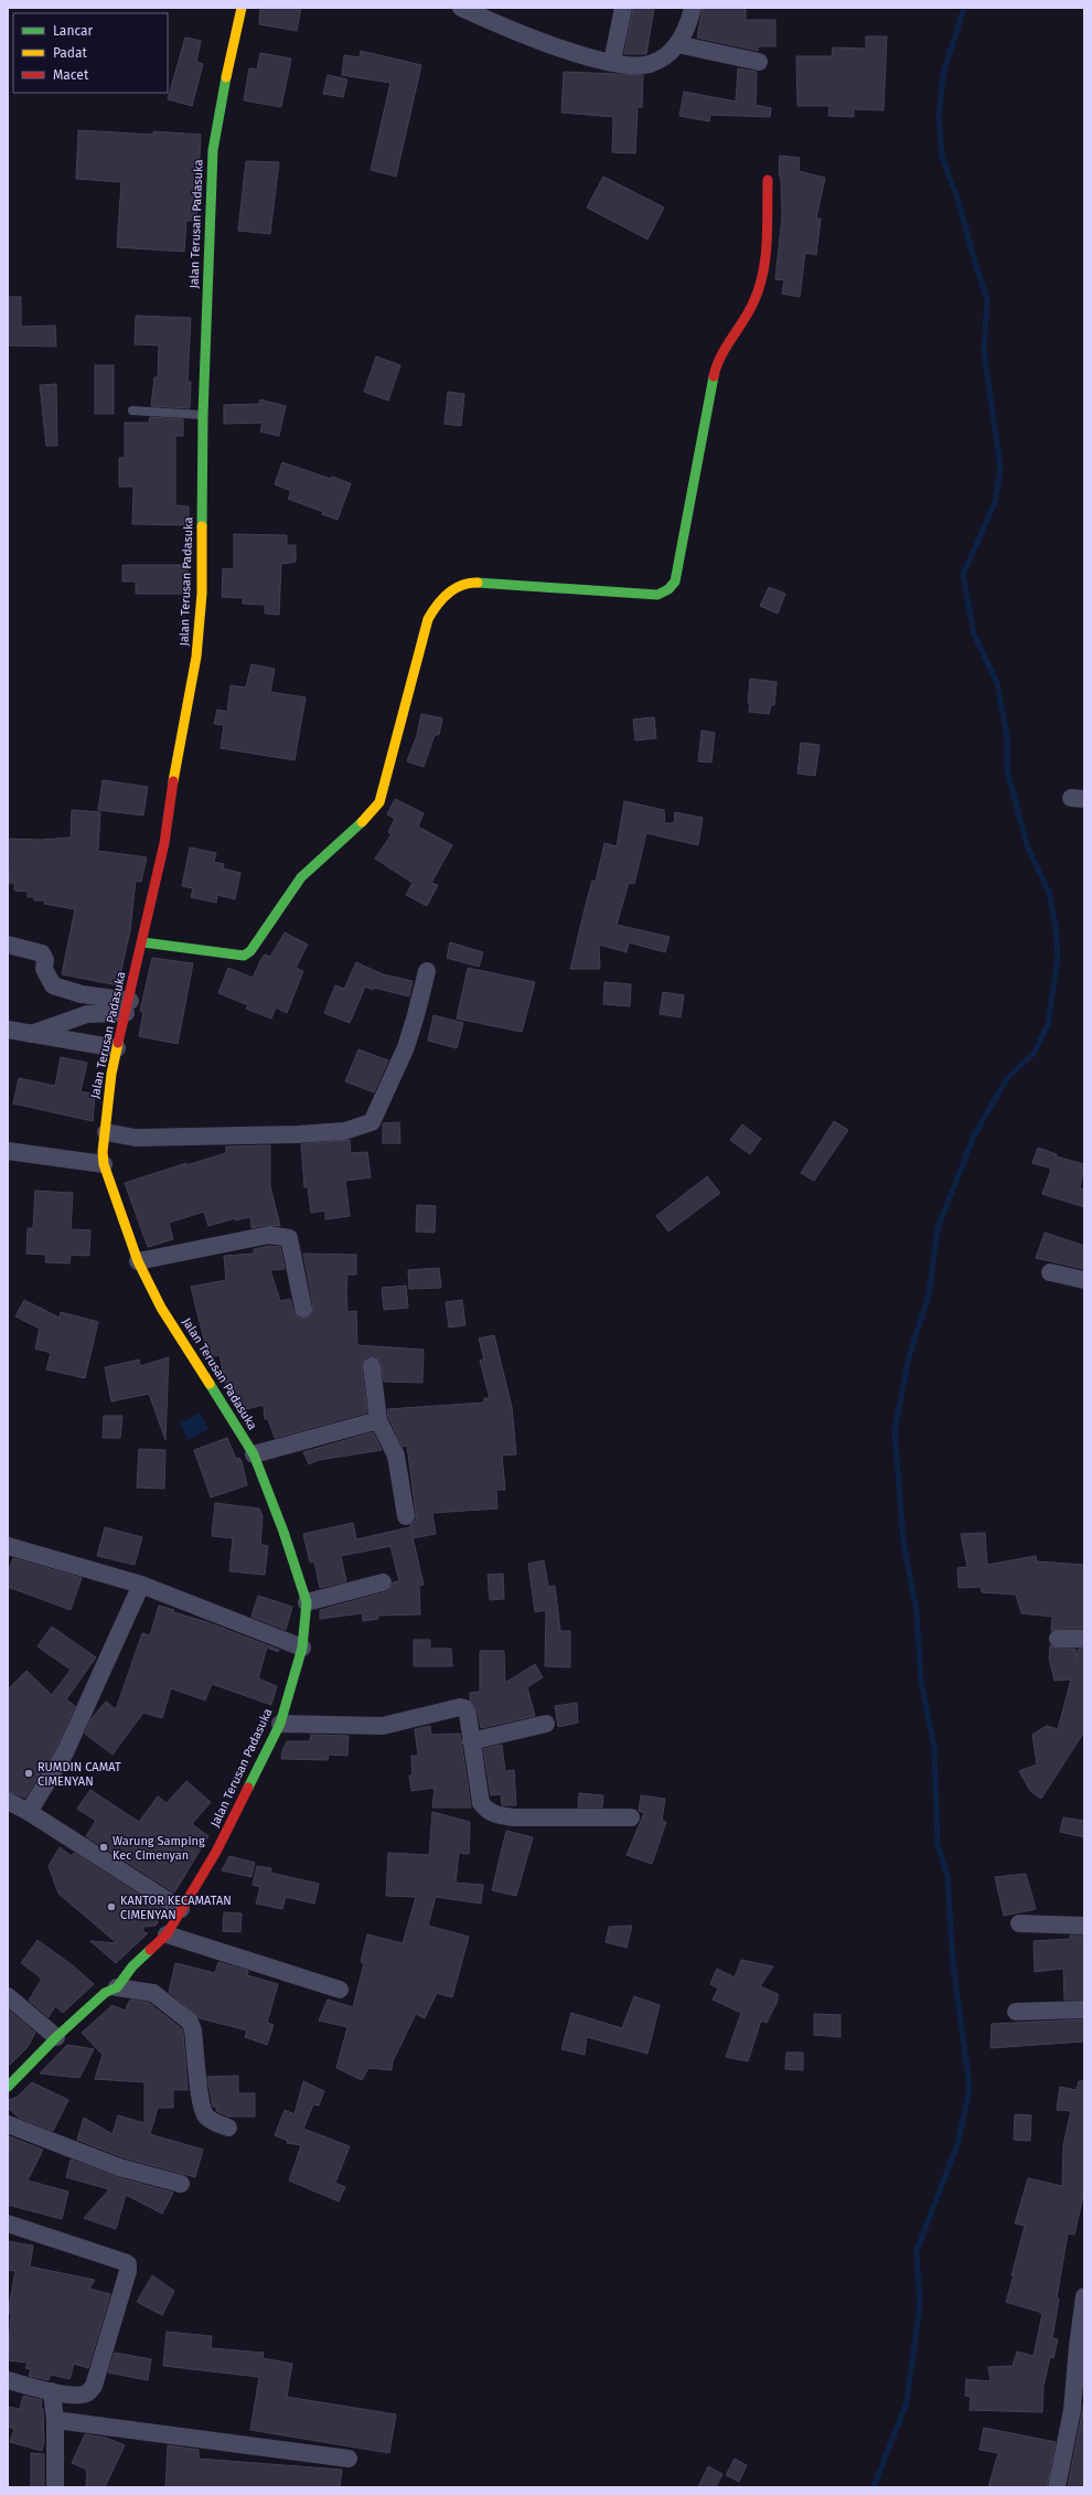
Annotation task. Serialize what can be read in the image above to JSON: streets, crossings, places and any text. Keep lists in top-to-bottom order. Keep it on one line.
{"streets":{"street":["Jalan Terusan Padasuka"]},"places":["RUMDIN CAMAT CIMENYAN","Warung Samping Kec Cimenyan","KANTOR KECAMATAN CIMENYAN"],"legend":["Lancar","Padat","Macet"]}
